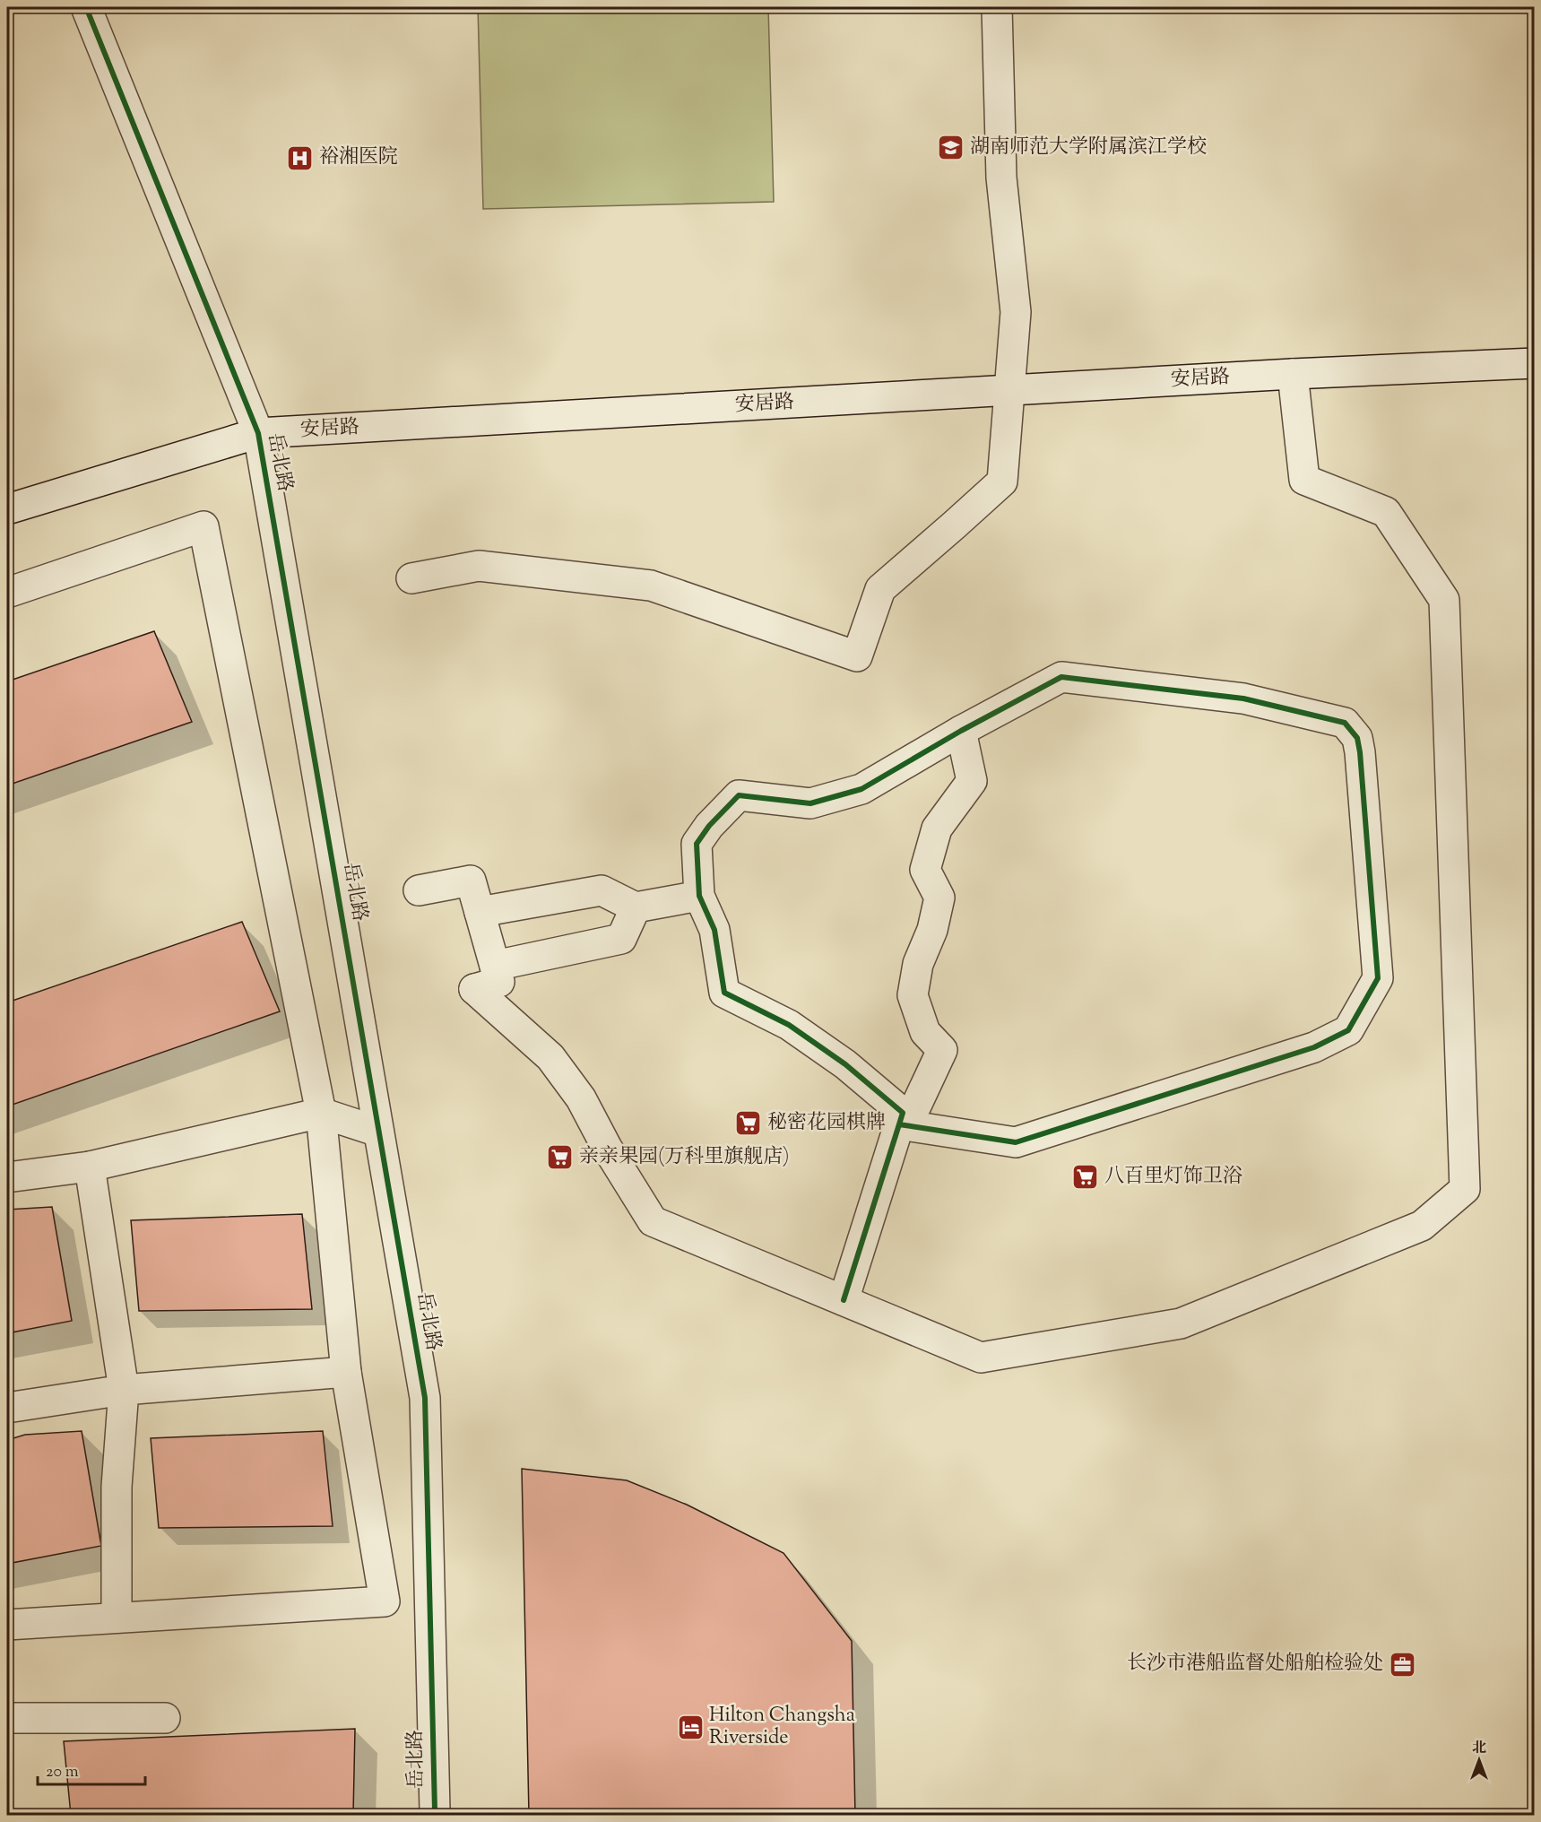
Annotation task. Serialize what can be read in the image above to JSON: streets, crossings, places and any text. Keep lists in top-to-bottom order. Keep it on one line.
{"streets":{"street":["安居路","岳北路"]},"crossings":[["安居路","岳北路"]],"places":{"school or university":["湖南师范大学附属滨江学校"],"hospital":["裕湘医院"],"supermarket":["秘密花园棋牌","亲亲果园(万科里旗舰店)","八百里灯饰卫浴"],"office":["长沙市港船监督处船舶检验处"],"hotel":["Hilton Changsha Riverside"]},"scale_bar":"20 m","north":"top"}
